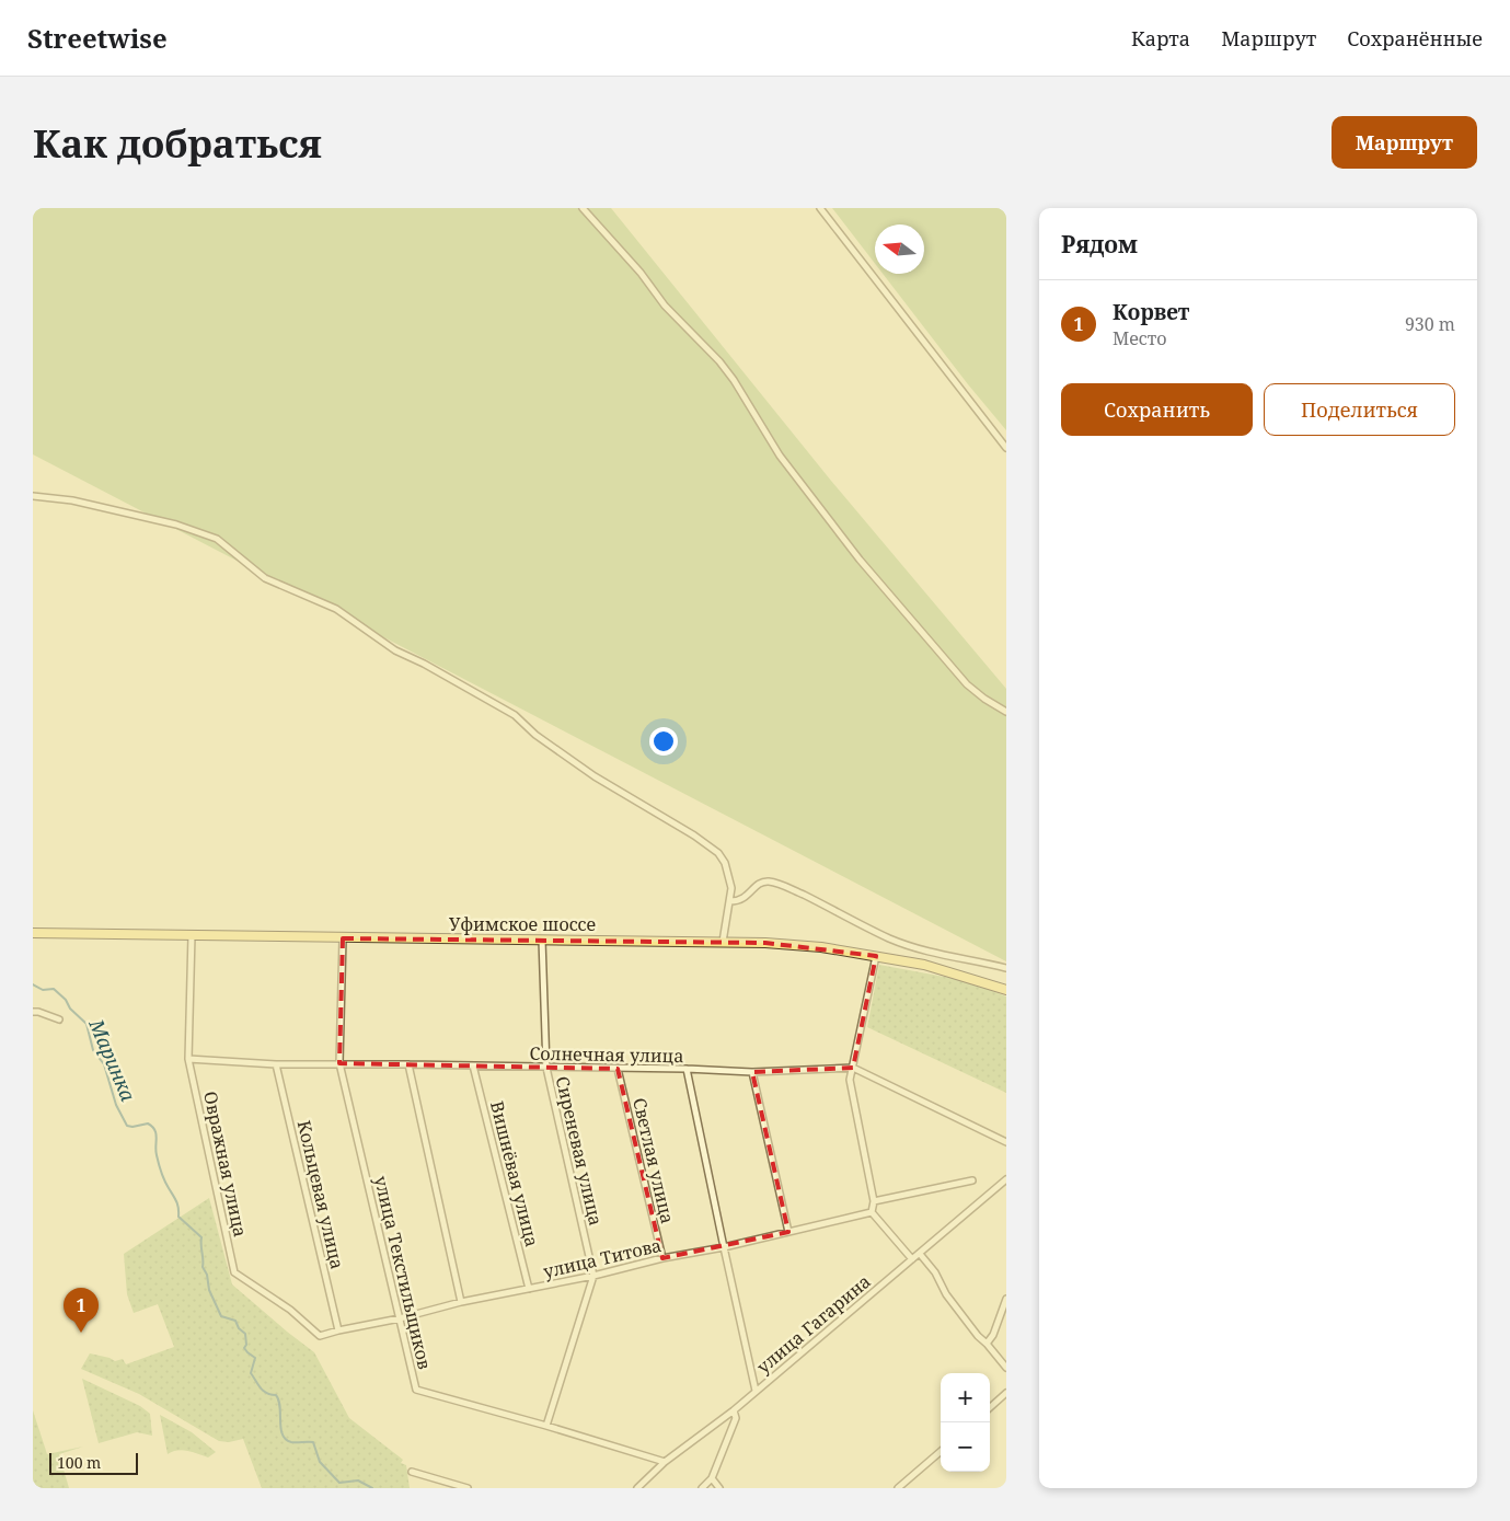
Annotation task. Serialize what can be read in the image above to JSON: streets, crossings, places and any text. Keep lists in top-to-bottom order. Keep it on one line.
{"streets":{"main road":["Уфимское шоссе"],"street":["Солнечная улица","Сиреневая улица","Светлая улица","Овражная улица","Вишнёвая улица","Кольцевая улица","улица Титова","улица Текстильщиков","улица Гагарина"]},"crossings":[["Уфимское шоссе","Сиреневая улица"],["Уфимское шоссе","Овражная улица"],["Уфимское шоссе","улица Текстильщиков"],["Солнечная улица","Сиреневая улица"],["Солнечная улица","Светлая улица"],["Солнечная улица","Овражная улица"],["Солнечная улица","Вишнёвая улица"],["Солнечная улица","Кольцевая улица"],["Солнечная улица","улица Текстильщиков"],["Сиреневая улица","улица Титова"],["Сиреневая улица","улица Текстильщиков"],["Светлая улица","улица Титова"],["Овражная улица","Кольцевая улица"],["Овражная улица","улица Титова"],["Вишнёвая улица","улица Титова"],["Кольцевая улица","улица Титова"],["улица Титова","улица Текстильщиков"],["улица Текстильщиков","улица Гагарина"]],"water":["Маринка"],"scale_bar":"100 m","north":"left","page":{"header":"Streetwise","nav":["Карта","Маршрут","Сохранённые"],"buttons":["Маршрут",["Сохранить","Поделиться"]],"title":"Как добраться","heading":"Рядом","list":[{"mark":"1","name":"Корвет","note":"Место","value":"930 m"}],"pins":"1","map_buttons":["+","−"],"scale":"100 m"}}
